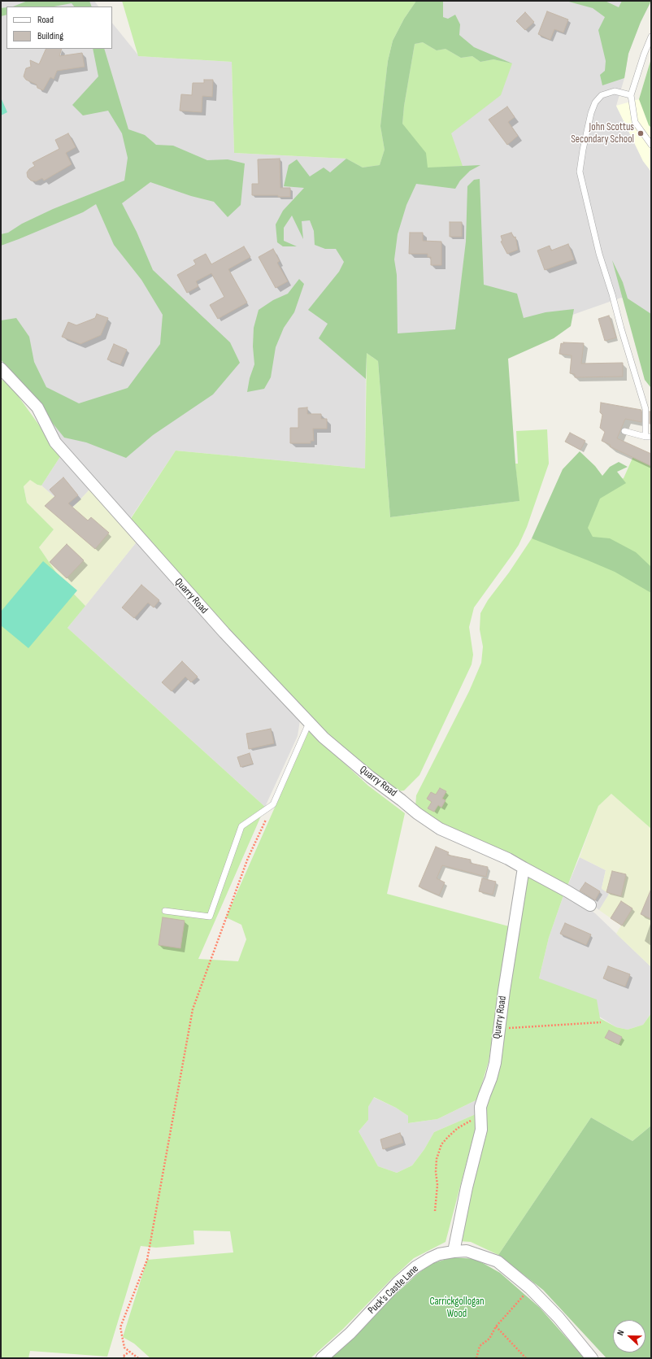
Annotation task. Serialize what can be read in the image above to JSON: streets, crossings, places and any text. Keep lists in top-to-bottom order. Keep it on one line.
{"streets":{"street":["Quarry Road","Puck's Castle Lane"]},"crossings":[["Quarry Road","Puck's Castle Lane"]],"parks":["Carrickgollogan Wood"],"places":["John Scottus Secondary School"],"legend":["Road","Building"],"north":"left"}
